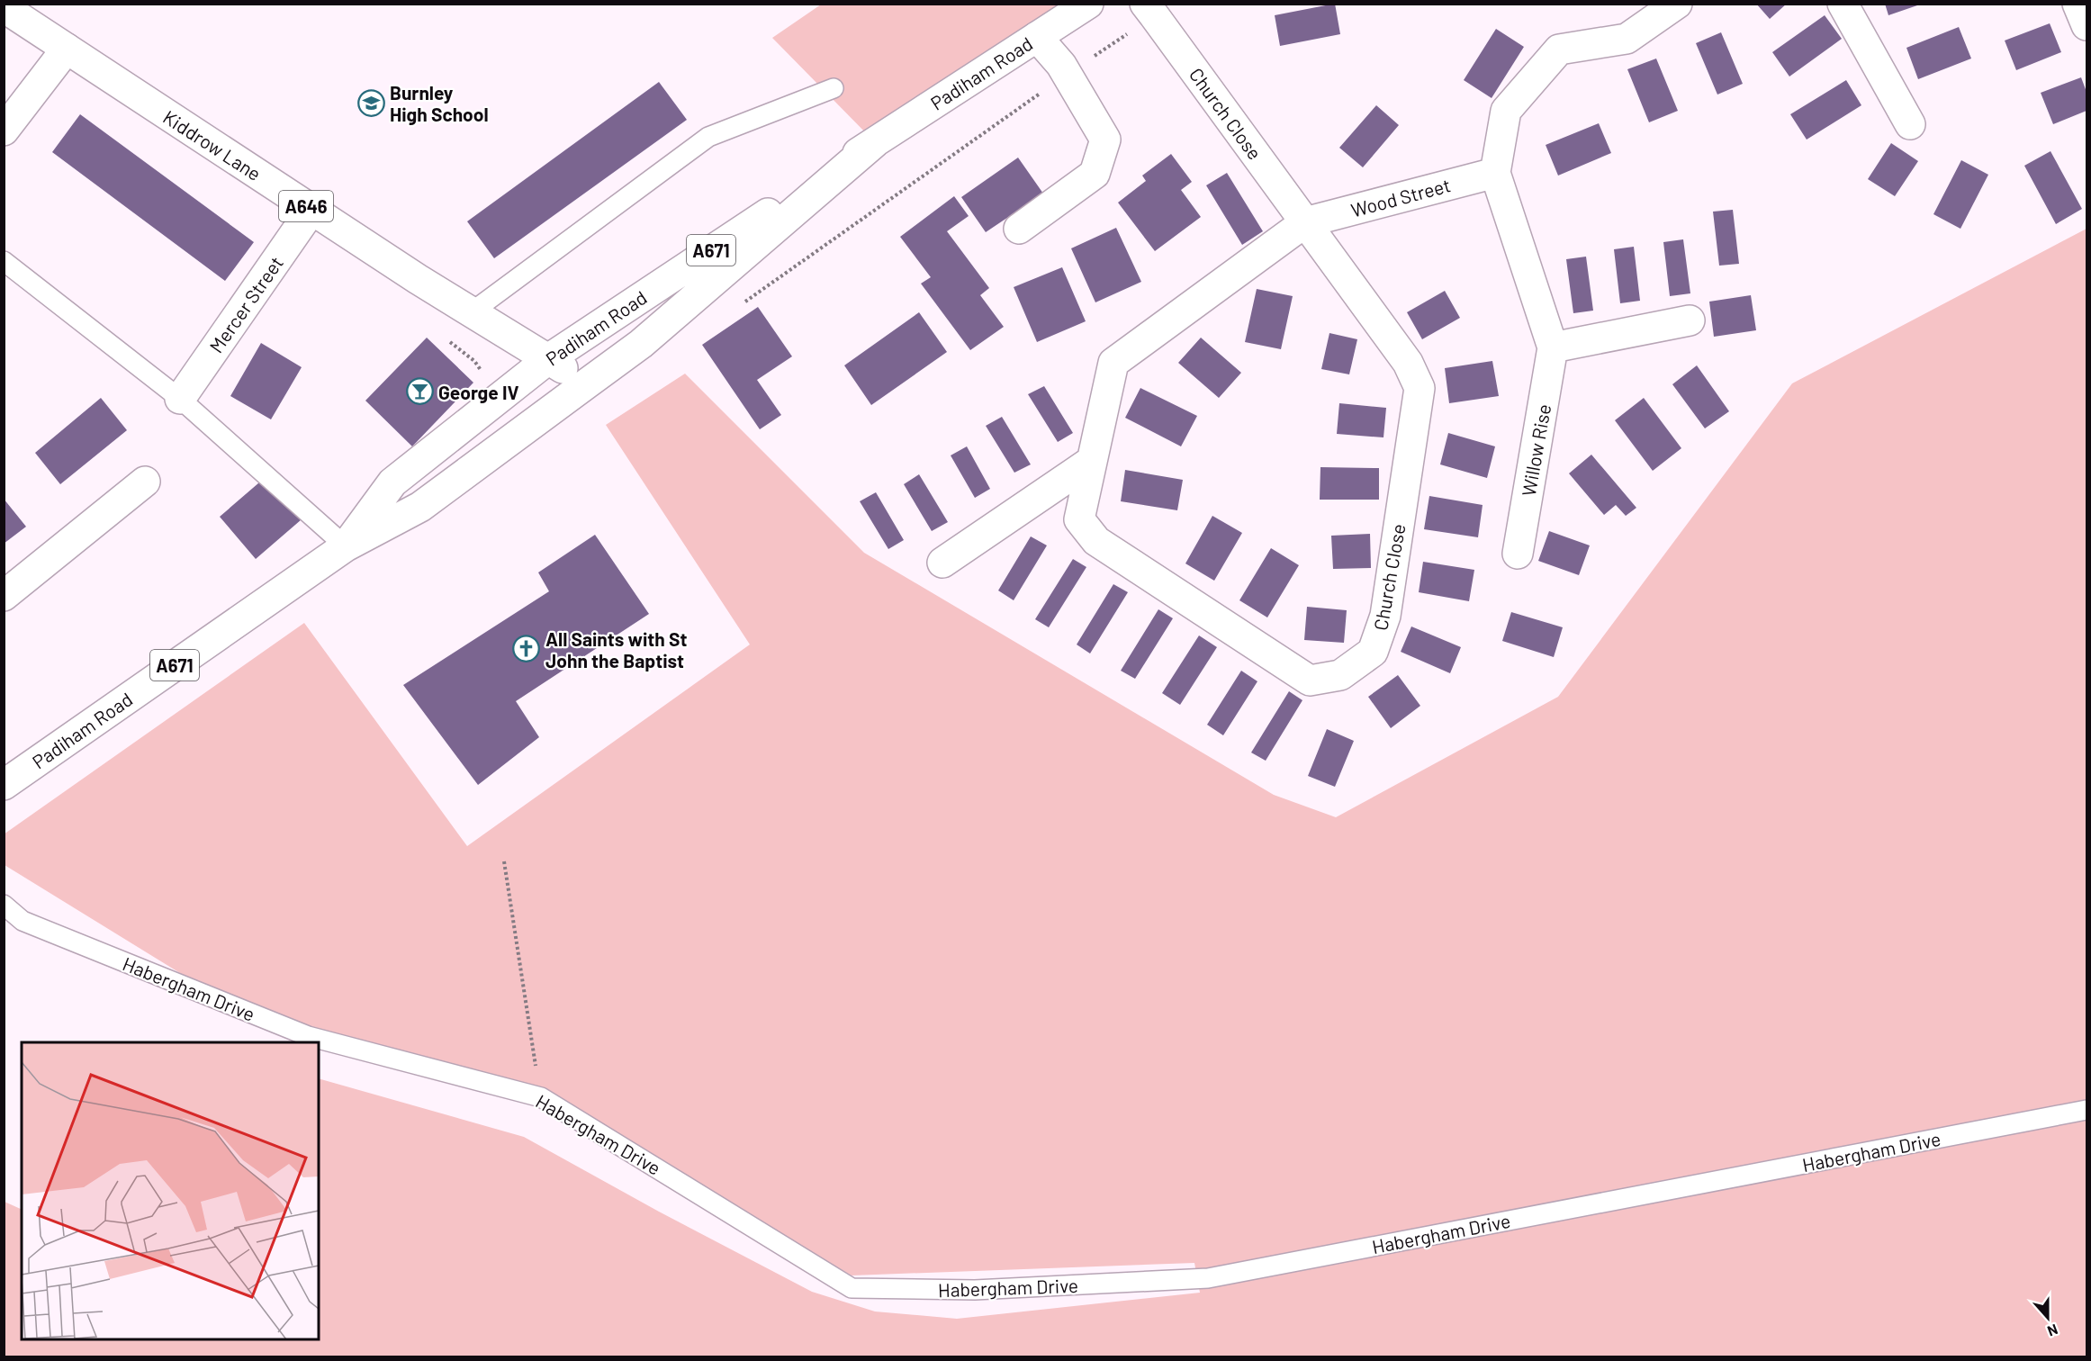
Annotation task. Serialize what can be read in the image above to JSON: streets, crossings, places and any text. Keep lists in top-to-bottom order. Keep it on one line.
{"streets":{"street":["Padiham Road","Church Close","Kiddrow Lane","Wood Street","A646","A671","Mercer Street","Willow Rise"],"lane":["Habergham Drive"]},"crossings":[["Padiham Road","Kiddrow Lane"],["Church Close","Wood Street"],["Kiddrow Lane","Mercer Street"],["Wood Street","Willow Rise"]],"places":{"school or university":["Burnley High School"],"bar":["George IV"],"church":["All Saints with St John the Baptist"]},"north":"bottom"}
